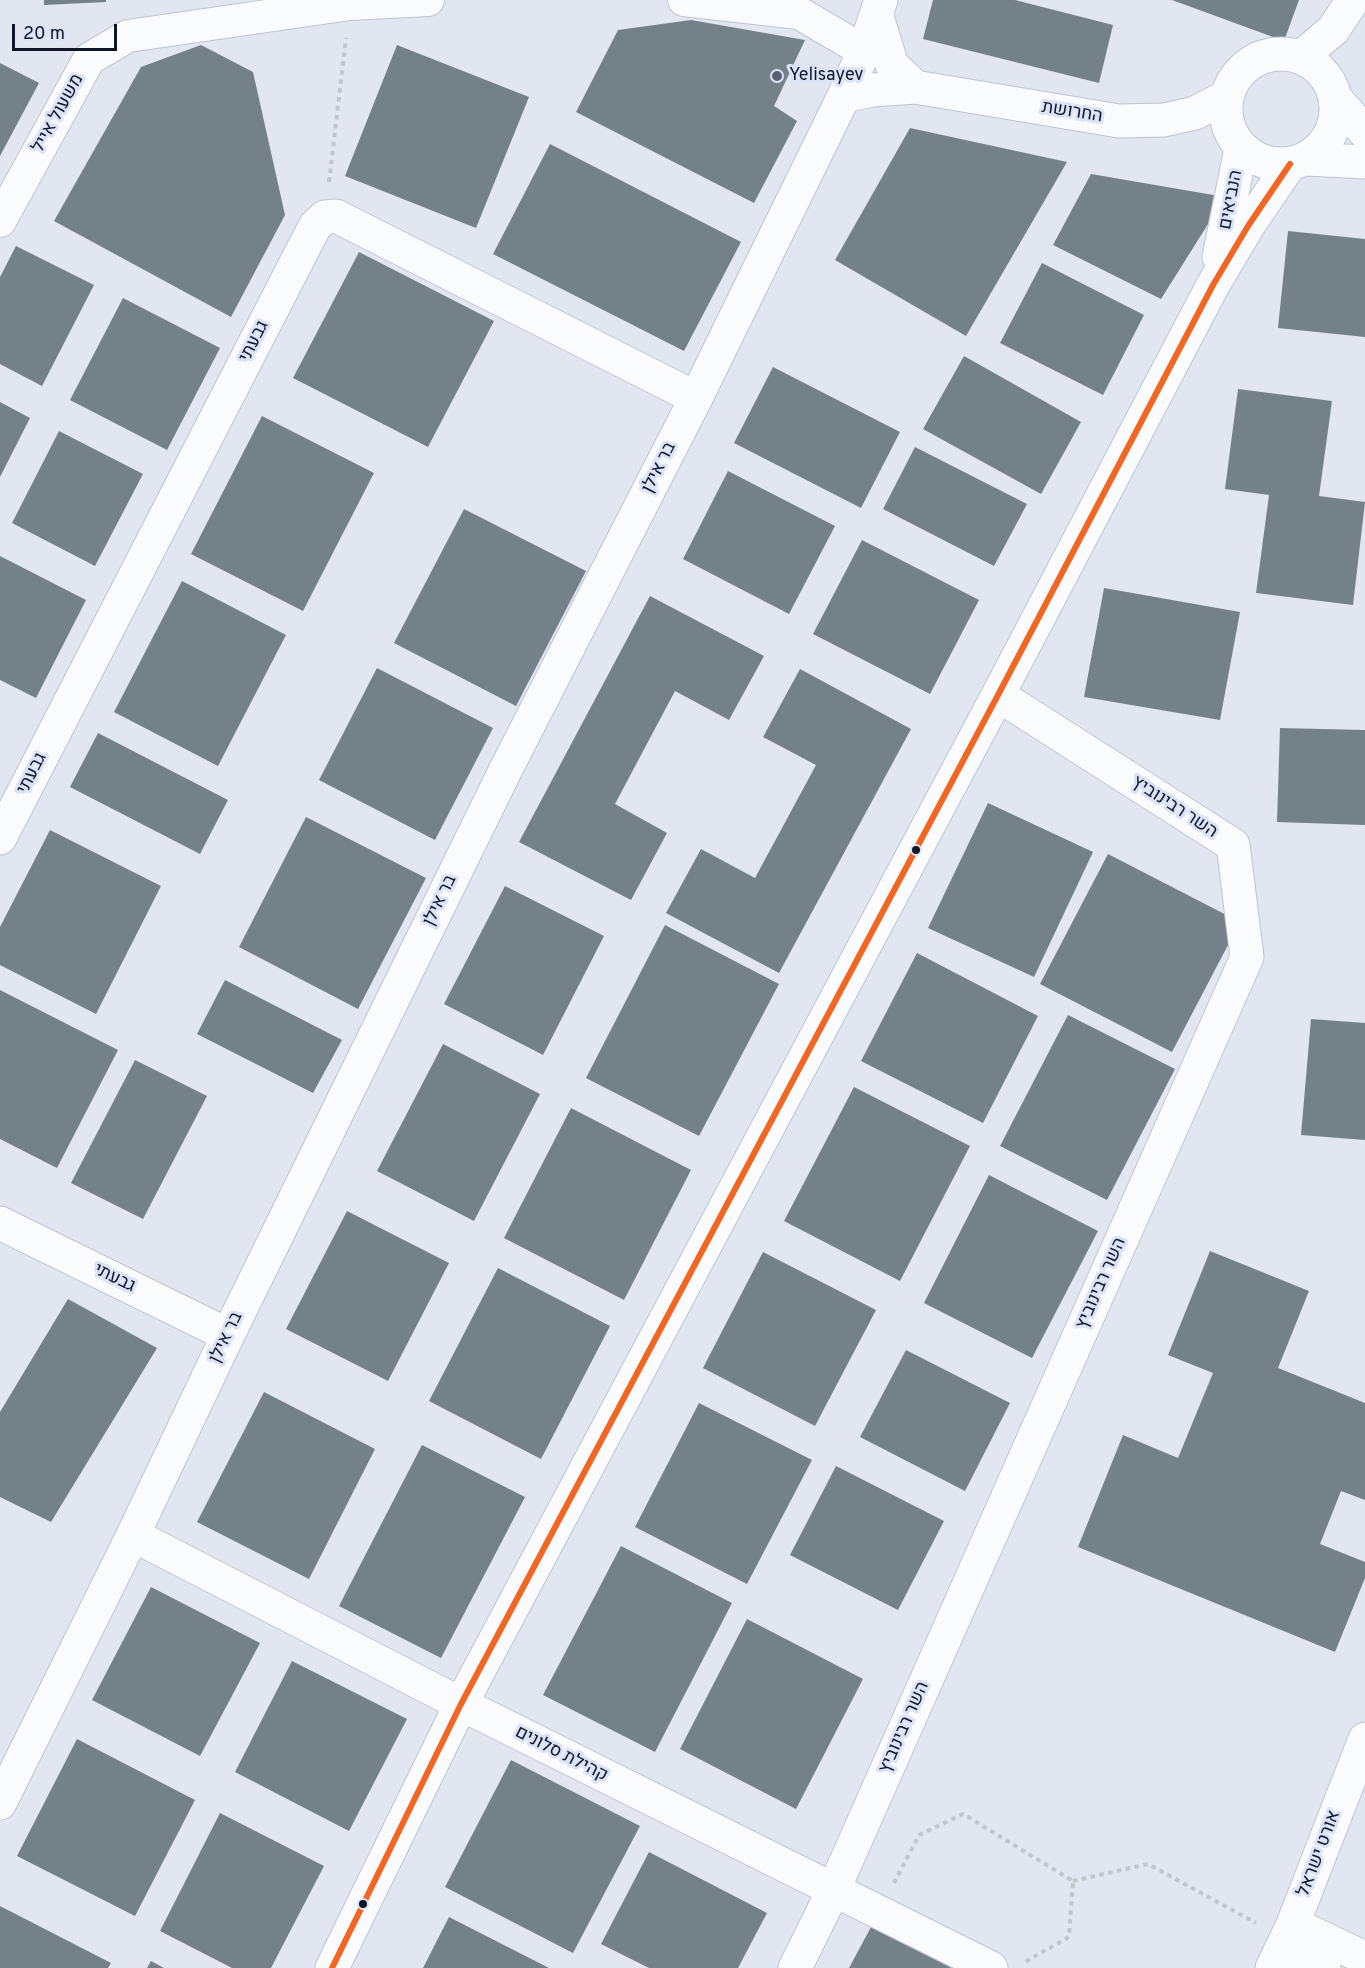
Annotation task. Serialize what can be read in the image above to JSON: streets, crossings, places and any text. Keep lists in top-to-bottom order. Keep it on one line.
{"streets":{"street":["החרושת","משעול אייל","הנביאים","גבעתי","בר אילן","השר רבינוביץ","קהילת סלונים","אורט ישראל"]},"crossings":[["החרושת","הנביאים"],["החרושת","בר אילן"],["הנביאים","השר רבינוביץ"],["הנביאים","קהילת סלונים"],["גבעתי","בר אילן"],["בר אילן","קהילת סלונים"],["השר רבינוביץ","קהילת סלונים"]],"places":["Yelisayev"],"scale_bar":"20 m"}
